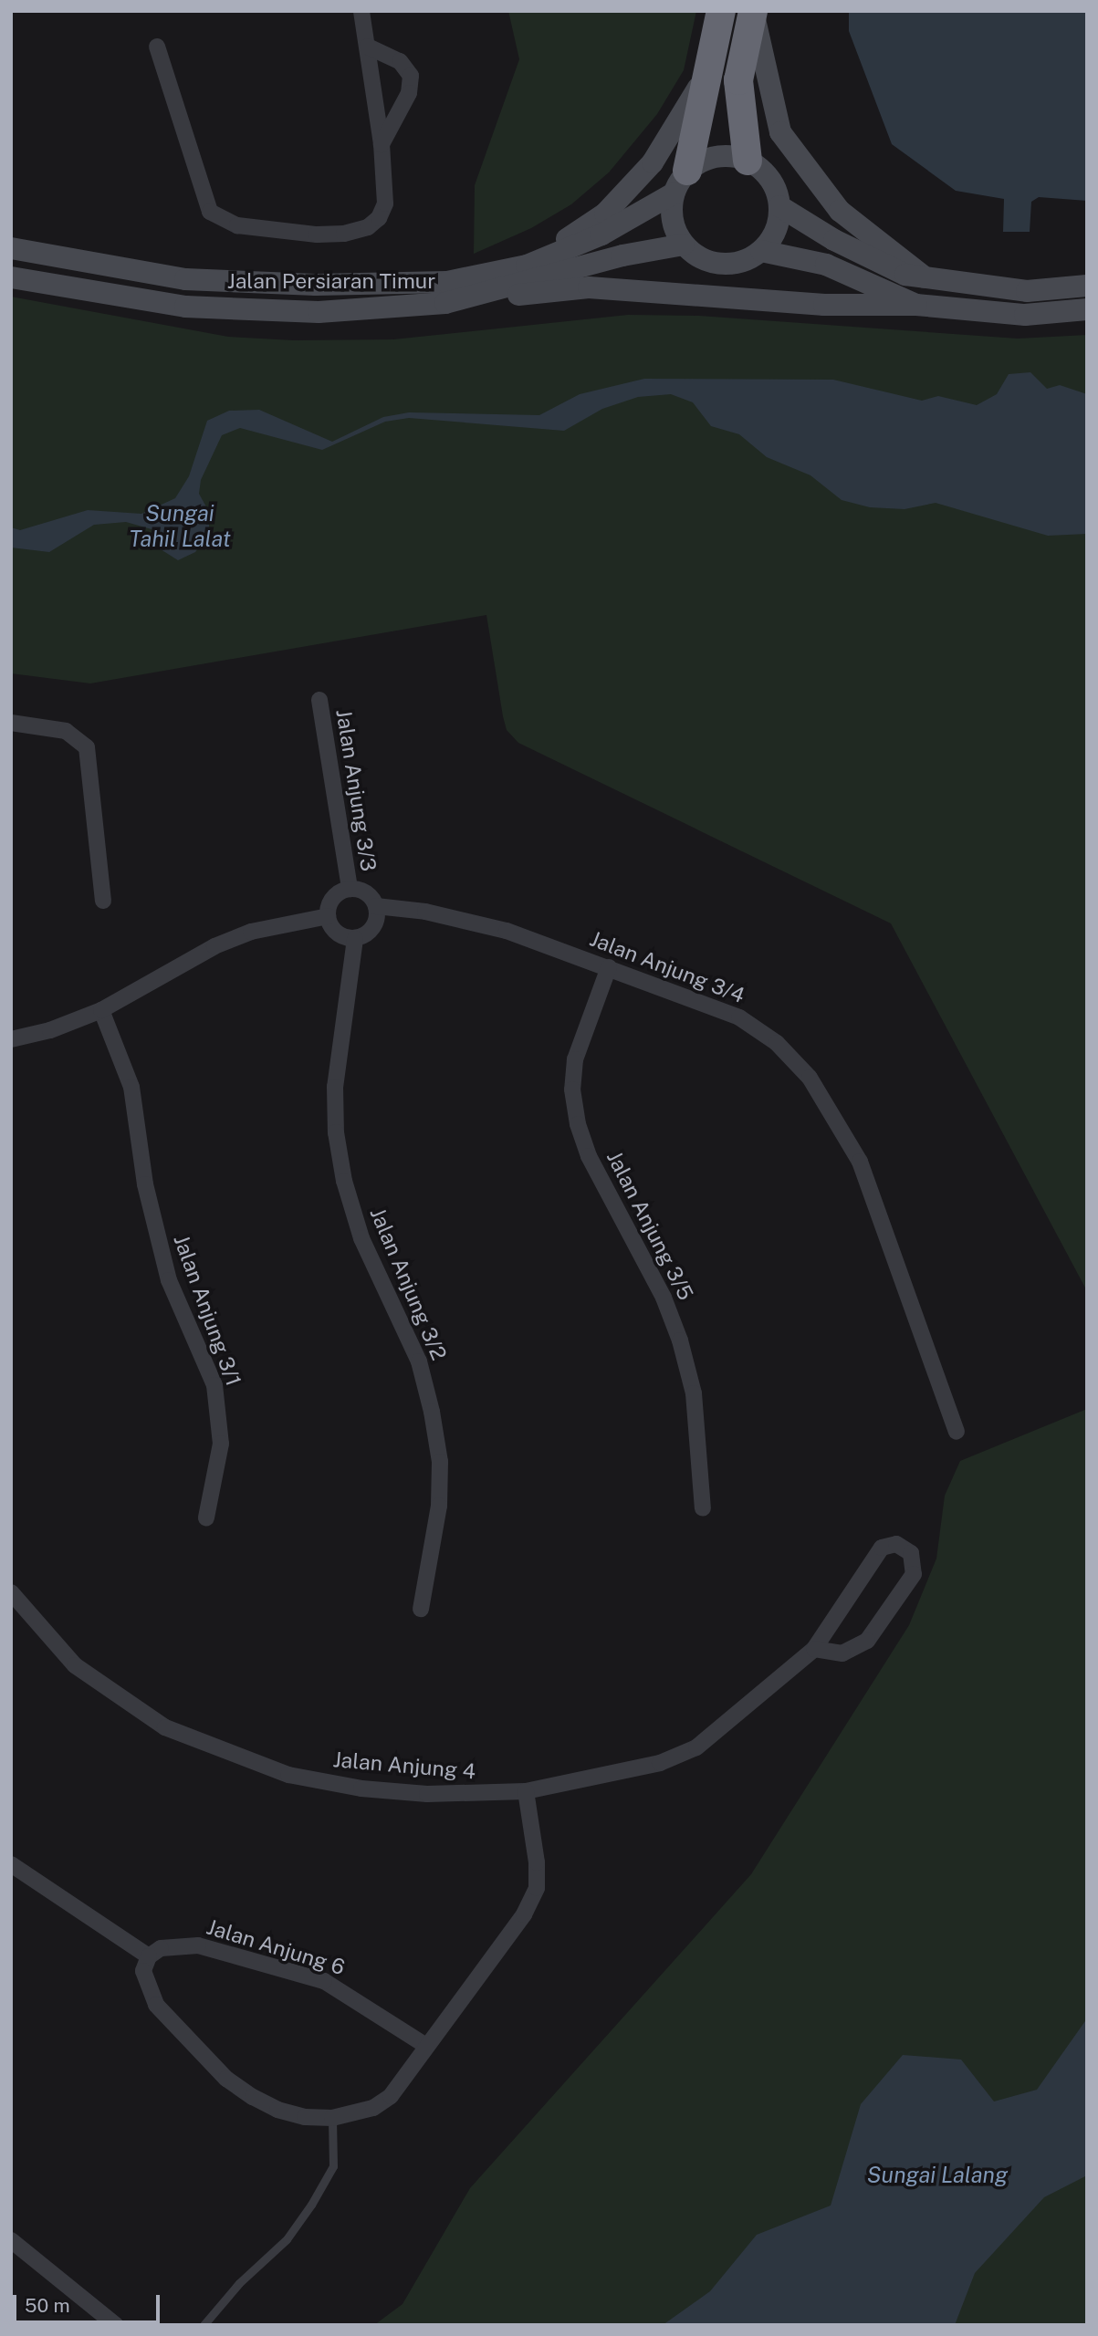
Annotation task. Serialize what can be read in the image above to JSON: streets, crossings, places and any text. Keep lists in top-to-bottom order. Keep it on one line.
{"streets":{"street":["Jalan Persiaran Timur","Jalan Anjung 3/3","Jalan Anjung 3/4","Jalan Anjung 3/5","Jalan Anjung 3/2","Jalan Anjung 3/1","Jalan Anjung 4","Jalan Anjung 6"]},"crossings":[["Jalan Anjung 3/3","Jalan Anjung 3/4"],["Jalan Anjung 3/3","Jalan Anjung 3/2"],["Jalan Anjung 3/4","Jalan Anjung 3/5"],["Jalan Anjung 3/4","Jalan Anjung 3/2"]],"water":["Sungai Tahil Lalat","Sungai Lalang"],"scale_bar":"50 m"}
